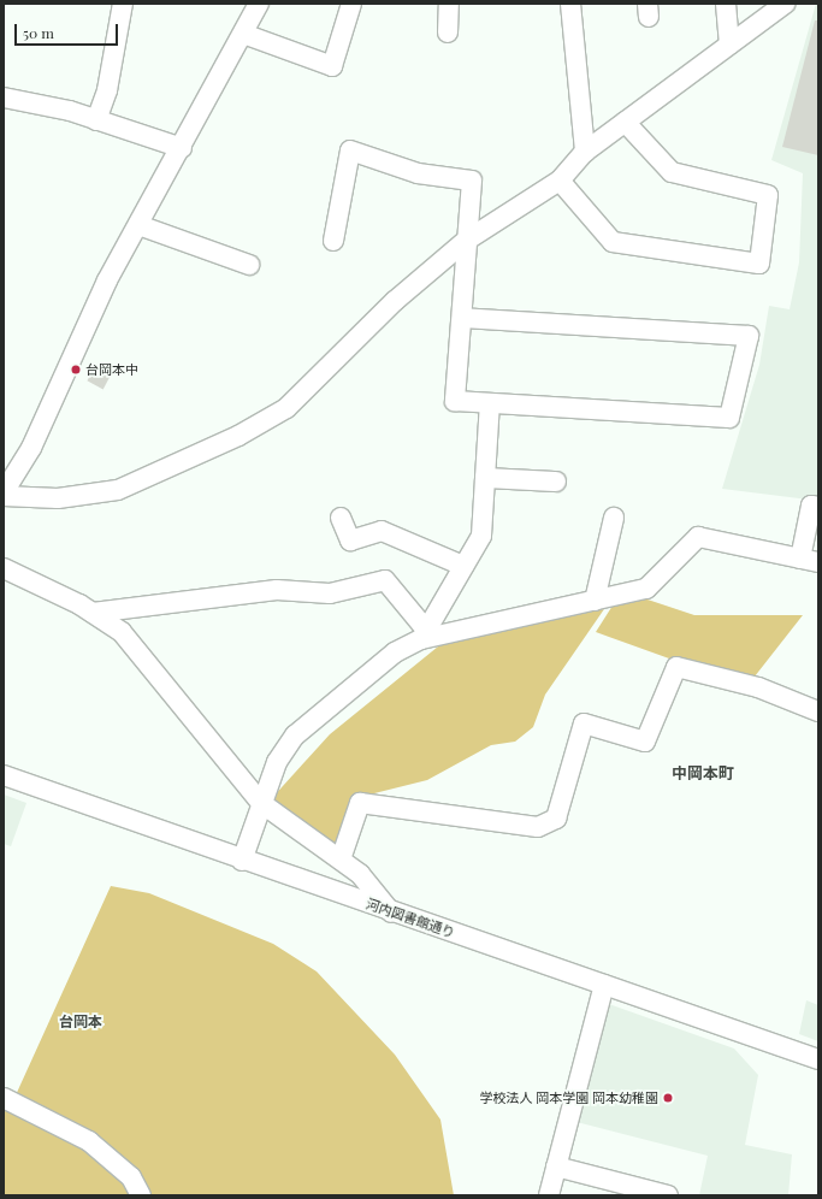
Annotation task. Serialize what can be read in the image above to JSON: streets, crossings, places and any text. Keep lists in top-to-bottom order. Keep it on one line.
{"streets":{"street":["河内図書館通り"]},"districts":["中岡本町","台岡本"],"places":["台岡本中","学校法人 岡本学園 岡本幼稚園"],"scale_bar":"50 m"}
